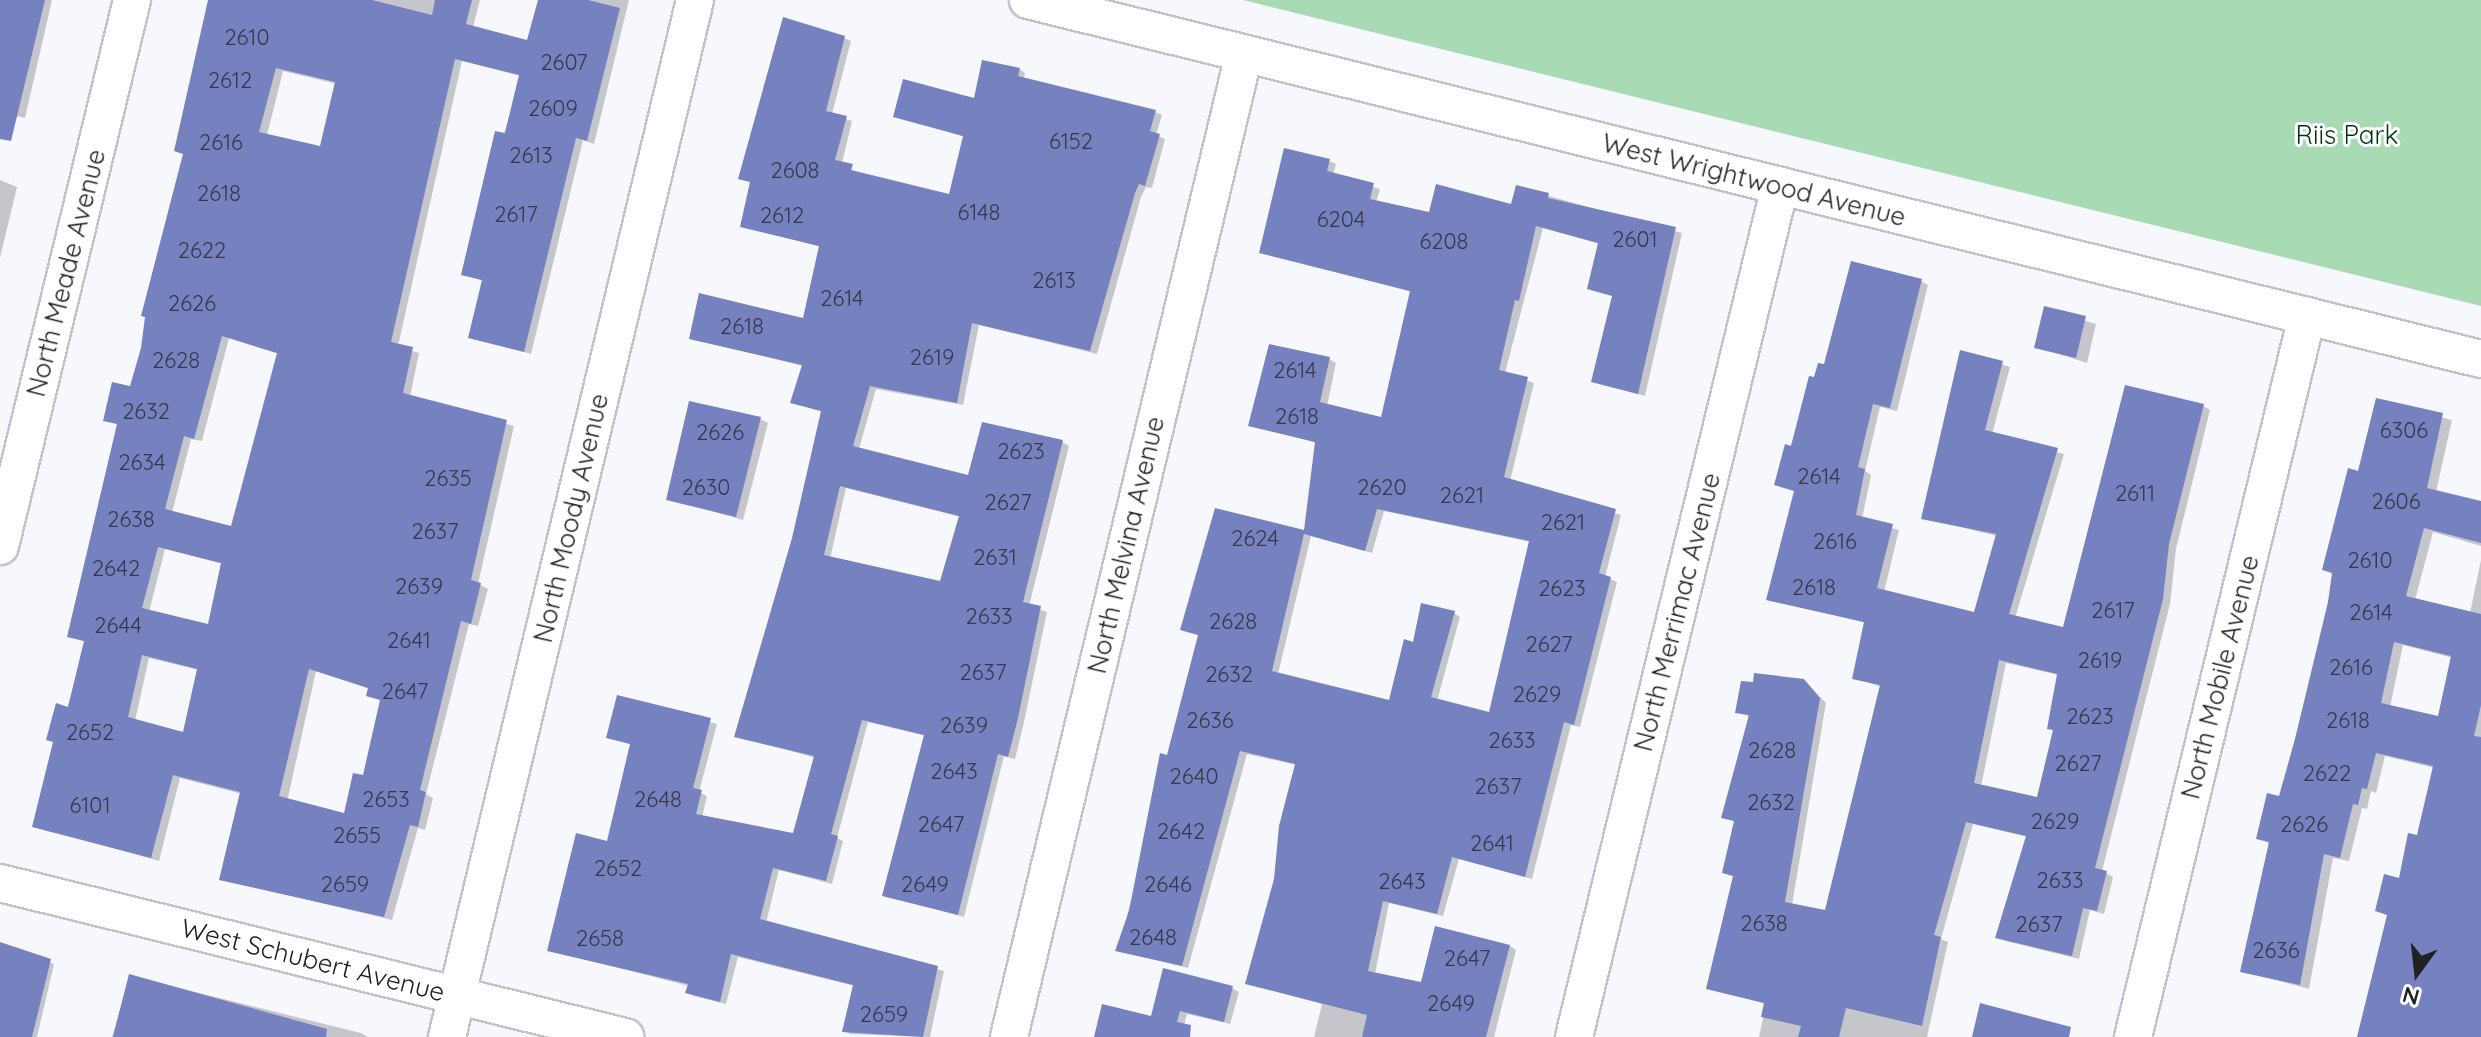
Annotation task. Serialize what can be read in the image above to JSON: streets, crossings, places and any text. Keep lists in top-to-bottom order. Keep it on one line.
{"streets":{"street":["West Wrightwood Avenue","North Meade Avenue","North Moody Avenue","North Melvina Avenue","North Merrimac Avenue","North Mobile Avenue","West Schubert Avenue"]},"crossings":[["West Wrightwood Avenue","North Melvina Avenue"],["West Wrightwood Avenue","North Merrimac Avenue"],["West Wrightwood Avenue","North Mobile Avenue"],["North Moody Avenue","West Schubert Avenue"]],"parks":["Riis Park"],"house_numbers":["2610","2607","2612","2609","6152","2616","2613","2608","2618","6148","2617","2612","6204","2601","6208","2622","2613","2614","2626","2618","2619","2628","2614","2632","2618","6306","2626","2623","2634","2614","2635","2630","2620","2611","2621","2606","2627","2638","2621","2637","2624","2616","2631","2610","2642","2639","2618","2623","2617","2614","2633","2628","2644","2641","2627","2619","2616","2637","2632","2647","2629","2623","2636","2618","2639","2652","2633","2628","2627","2643","2622","2640","2637","2653","2648","2632","6101","2629","2647","2626","2642","2655","2641","2652","2633","2643","2659","2649","2646","2638","2637","2648","2658","2636","2647","2649","2659"],"north":"bottom"}
